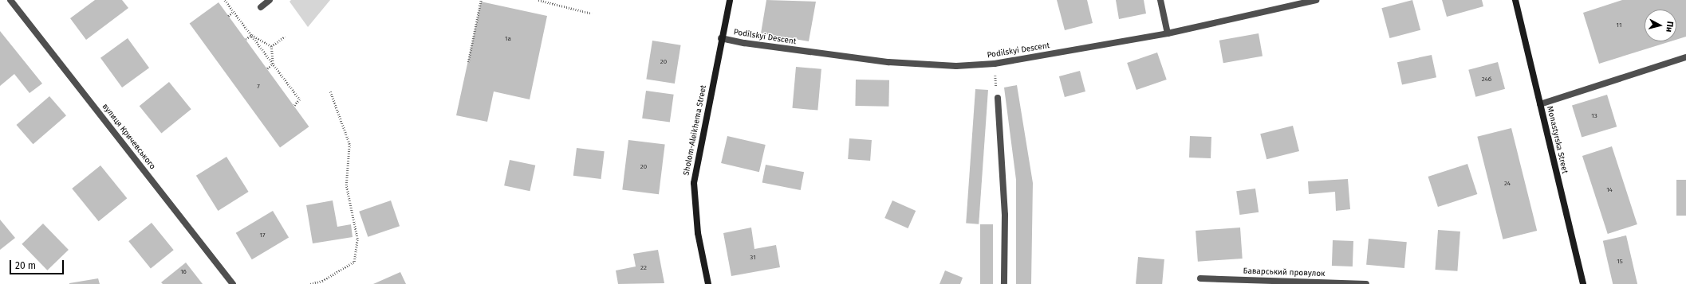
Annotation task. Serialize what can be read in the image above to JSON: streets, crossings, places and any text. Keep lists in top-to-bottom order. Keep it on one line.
{"streets":{"street":["Podilskyi Descent","Sholom-Aleikhema Street","вулиця Кричевського","Monastyrska Street","Баварський провулок"]},"crossings":[["Podilskyi Descent","Sholom-Aleikhema Street"]],"house_numbers":["11","1а","20","24б","7","13","20","24","14","17","31","15","22","16"],"scale_bar":"20 m","north":"right"}
